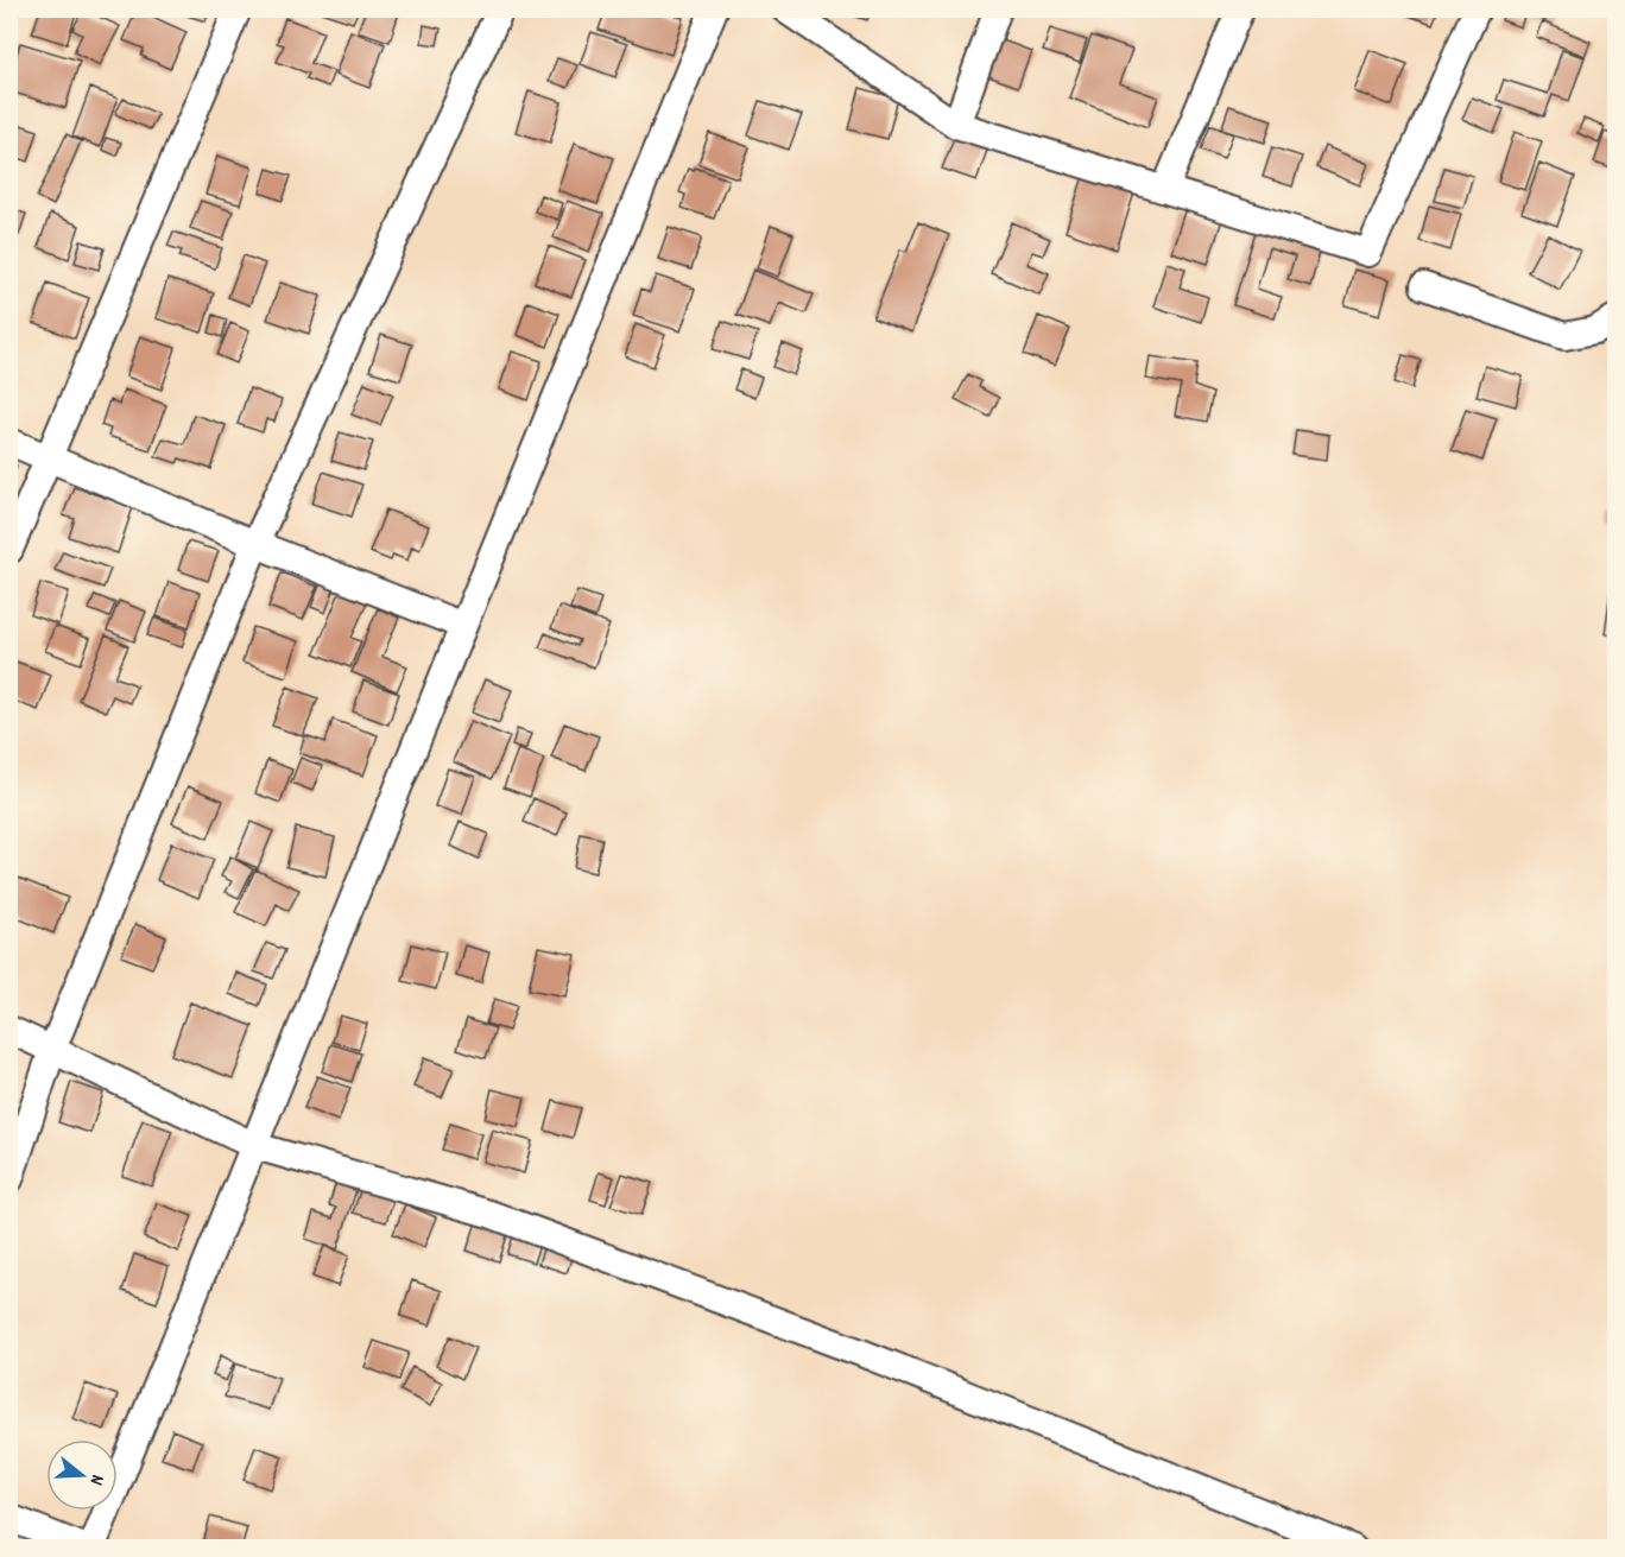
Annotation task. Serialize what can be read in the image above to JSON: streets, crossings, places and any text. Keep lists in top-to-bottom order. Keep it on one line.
{"north":"right"}
